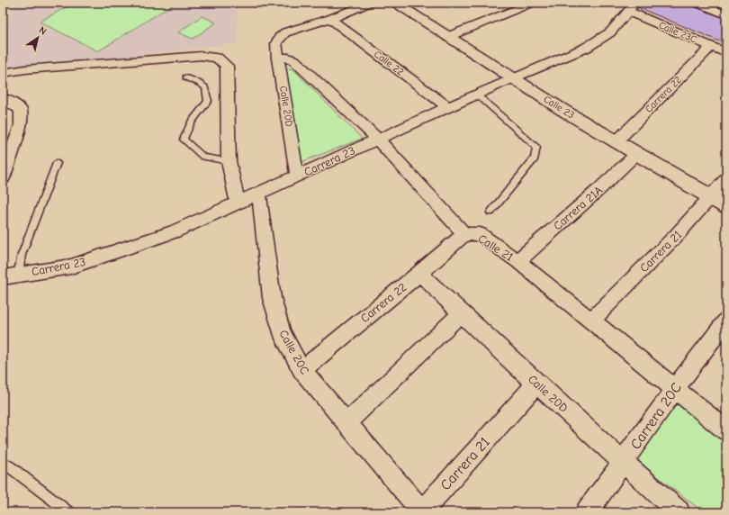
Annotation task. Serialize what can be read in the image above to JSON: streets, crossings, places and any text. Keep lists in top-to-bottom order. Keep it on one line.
{"streets":{"street":["Calle 23C","Calle 22","Carrera 22","Calle 20D","Calle 23","Carrera 23","Carrera 21A","Calle 21","Carrera 21","Calle 20C","Carrera 20C"]},"crossings":[["Calle 23C","Carrera 22"],["Calle 23C","Carrera 23"],["Calle 22","Calle 20D"],["Calle 22","Carrera 23"],["Carrera 22","Calle 20D"],["Carrera 22","Calle 23"],["Carrera 22","Calle 21"],["Carrera 22","Calle 20C"],["Calle 20D","Carrera 23"],["Calle 20D","Calle 21"],["Calle 20D","Carrera 21"],["Calle 20D","Carrera 20C"],["Calle 23","Carrera 23"],["Calle 23","Carrera 21A"],["Calle 23","Carrera 21"],["Carrera 23","Calle 21"],["Carrera 23","Calle 20C"],["Carrera 21A","Calle 21"],["Calle 21","Carrera 21"],["Calle 21","Carrera 20C"],["Carrera 21","Calle 20C"]],"north":"top right"}
